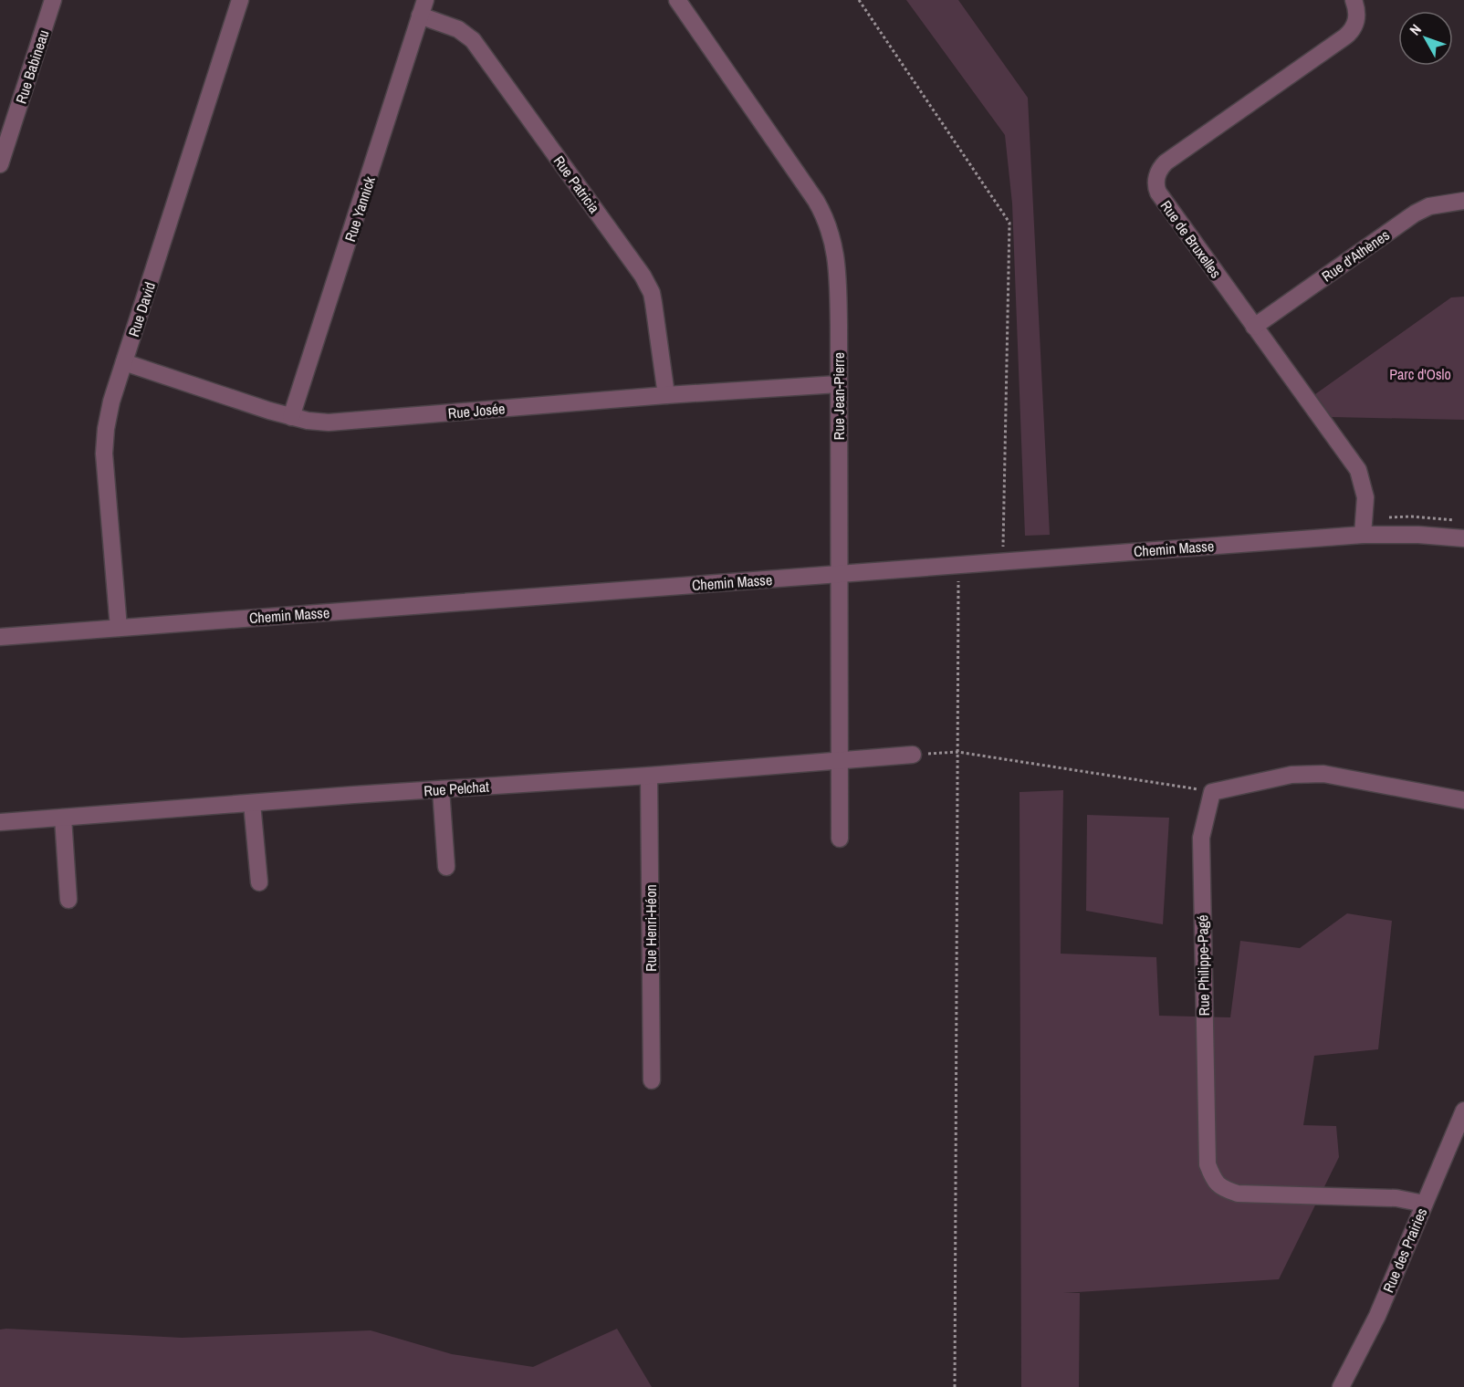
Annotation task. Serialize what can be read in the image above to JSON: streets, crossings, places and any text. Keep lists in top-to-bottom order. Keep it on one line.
{"streets":{"street":["Rue Babineau","Rue Patricia","Rue Yannick","Rue de Bruxelles","Rue d'Athènes","Rue David","Rue Jean-Pierre","Rue Josée","Chemin Masse","Rue Pelchat","Rue Henri-Héon","Rue Philippe-Pagé","Rue des Prairies"]},"crossings":[["Rue Patricia","Rue Yannick"],["Rue Patricia","Rue Josée"],["Rue Yannick","Rue Josée"],["Rue de Bruxelles","Rue d'Athènes"],["Rue de Bruxelles","Chemin Masse"],["Rue David","Rue Josée"],["Rue David","Chemin Masse"],["Rue Jean-Pierre","Rue Josée"],["Rue Jean-Pierre","Chemin Masse"],["Rue Jean-Pierre","Rue Pelchat"],["Rue Pelchat","Rue Henri-Héon"],["Rue Philippe-Pagé","Rue des Prairies"]],"parks":["Parc d'Oslo"],"north":"top left"}
